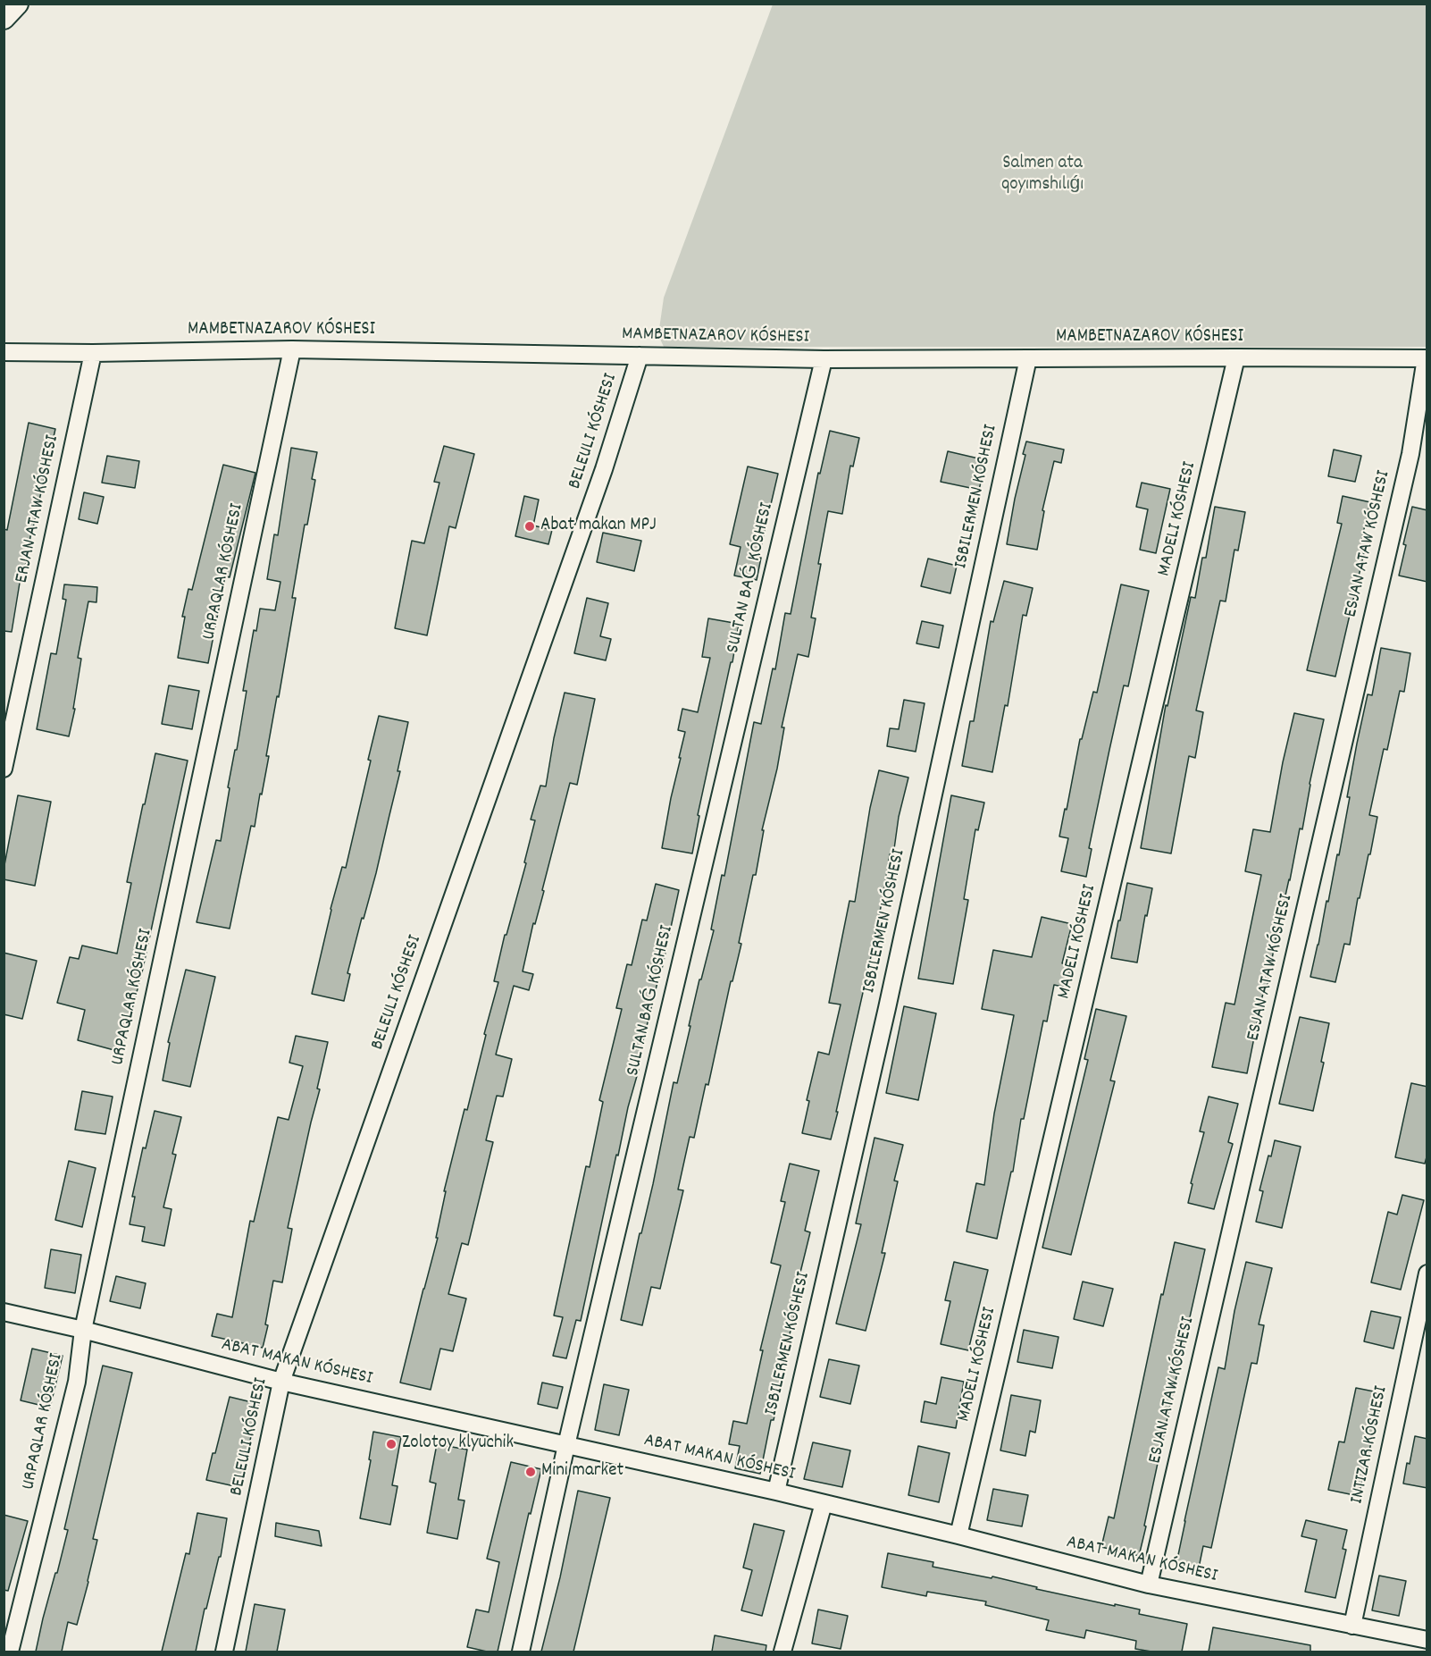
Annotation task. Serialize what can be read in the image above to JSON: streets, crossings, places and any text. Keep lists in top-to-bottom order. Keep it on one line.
{"streets":{"street":["MAMBETNAZAROV KÓSHESI","BELEULI KÓSHESI","ISBILERMEN KÓSHESI","ERJAN ATAW KÓSHESI","MADELI KÓSHESI","ESJAN ATAW KÓSHESI","URPAQLAR KÓSHESI","SULTAN BAǴ KÓSHESI","ABAT MAKAN KÓSHESI","INTIZAR KÓSHESI"]},"crossings":[["MAMBETNAZAROV KÓSHESI","BELEULI KÓSHESI"],["MAMBETNAZAROV KÓSHESI","ISBILERMEN KÓSHESI"],["MAMBETNAZAROV KÓSHESI","ERJAN ATAW KÓSHESI"],["MAMBETNAZAROV KÓSHESI","MADELI KÓSHESI"],["MAMBETNAZAROV KÓSHESI","ESJAN ATAW KÓSHESI"],["MAMBETNAZAROV KÓSHESI","URPAQLAR KÓSHESI"],["MAMBETNAZAROV KÓSHESI","SULTAN BAǴ KÓSHESI"],["BELEULI KÓSHESI","ABAT MAKAN KÓSHESI"],["ISBILERMEN KÓSHESI","ABAT MAKAN KÓSHESI"],["MADELI KÓSHESI","ABAT MAKAN KÓSHESI"],["ESJAN ATAW KÓSHESI","ABAT MAKAN KÓSHESI"],["URPAQLAR KÓSHESI","ABAT MAKAN KÓSHESI"],["SULTAN BAǴ KÓSHESI","ABAT MAKAN KÓSHESI"],["ABAT MAKAN KÓSHESI","INTIZAR KÓSHESI"]],"parks":["Salmen ata qoyımshılıǵı"],"places":["Abat makan MPJ","Zolotoy klyuchik","Mini market"]}
